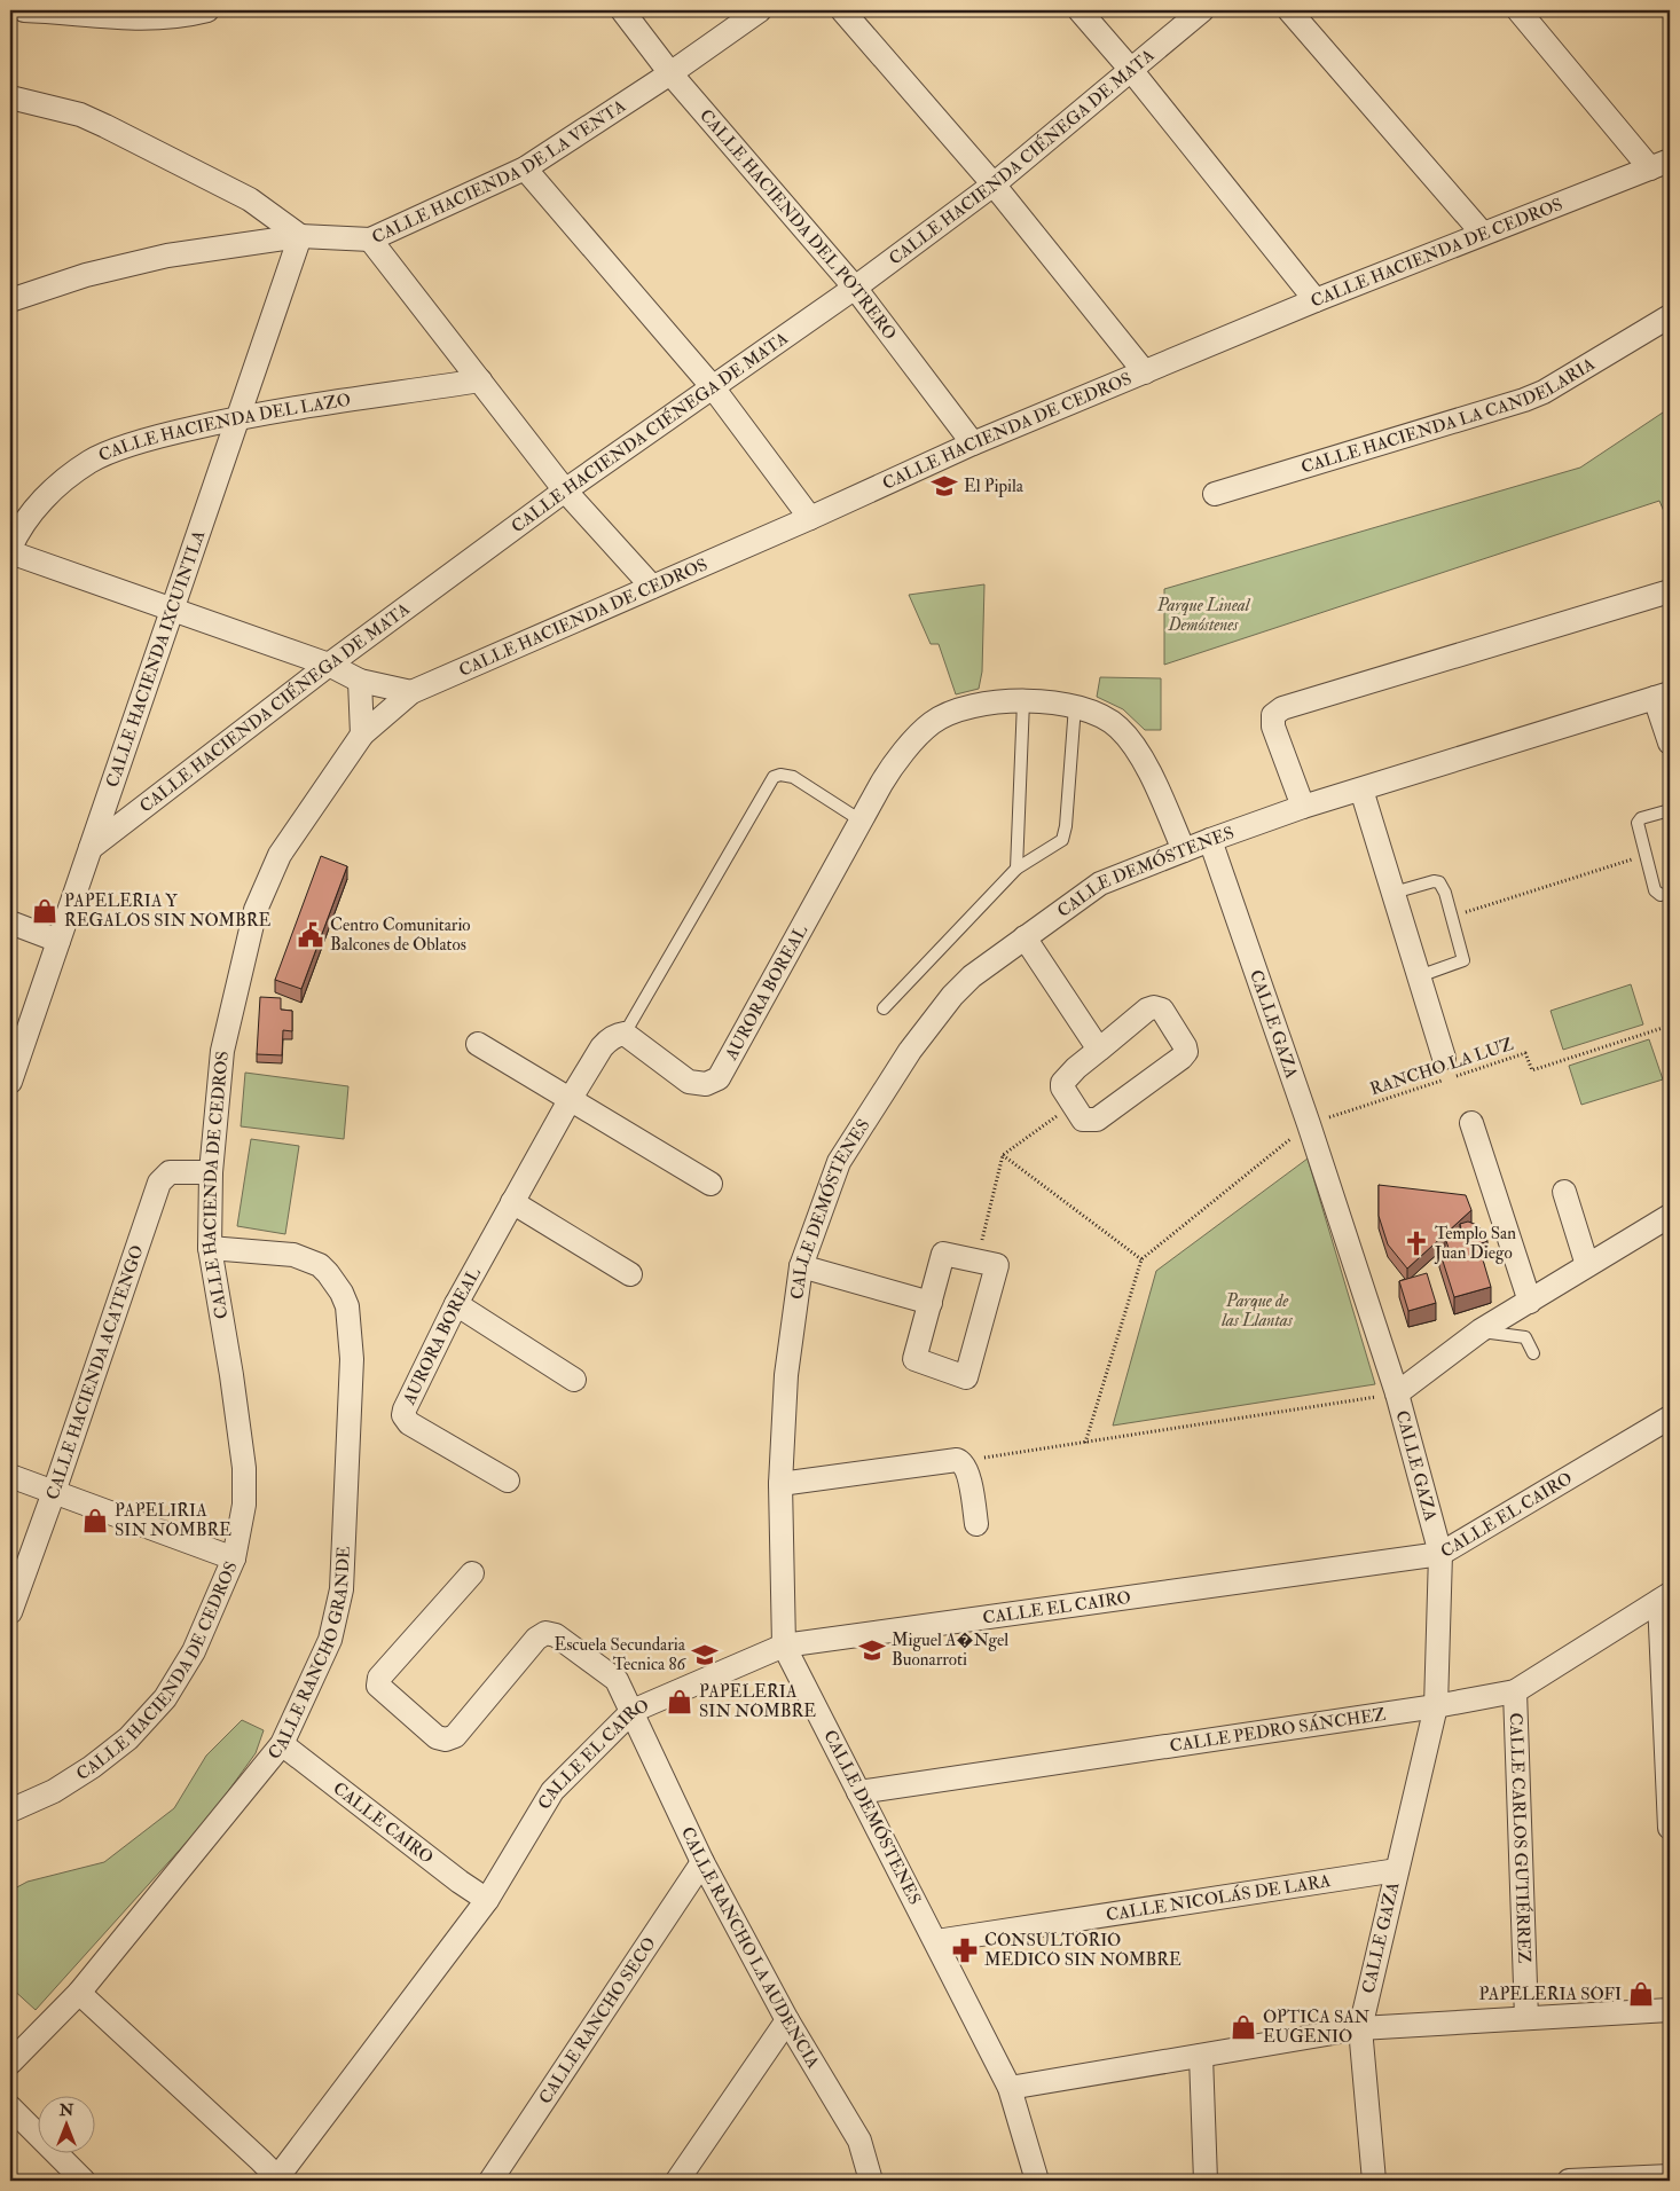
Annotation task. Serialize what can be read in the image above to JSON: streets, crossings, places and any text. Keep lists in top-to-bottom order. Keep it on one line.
{"streets":{"street":["CALLE HACIENDA CIÉNEGA DE MATA","CALLE HACIENDA DE LA VENTA","CALLE HACIENDA DEL POTRERO","CALLE HACIENDA DE CEDROS","CALLE HACIENDA LA CANDELARIA","CALLE HACIENDA DEL LAZO","CALLE HACIENDA IXCUINTLA","CALLE DEMÓSTENES","AURORA BOREAL","CALLE GAZA","CALLE HACIENDA ACATENGO","CALLE EL CAIRO","CALLE RANCHO GRANDE","CALLE PEDRO SÁNCHEZ","CALLE CAIRO","CALLE CARLOS GUTIÉRREZ","CALLE NICOLÁS DE LARA","CALLE RANCHO LA AUDENCIA","CALLE RANCHO SECO"],"path":["RANCHO LA LUZ"]},"crossings":[["CALLE HACIENDA CIÉNEGA DE MATA","CALLE HACIENDA DEL POTRERO"],["CALLE HACIENDA CIÉNEGA DE MATA","CALLE HACIENDA IXCUINTLA"],["CALLE HACIENDA DE LA VENTA","CALLE HACIENDA DEL POTRERO"],["CALLE HACIENDA DE LA VENTA","CALLE HACIENDA IXCUINTLA"],["CALLE HACIENDA DEL POTRERO","CALLE HACIENDA DE CEDROS"],["CALLE HACIENDA DE CEDROS","CALLE HACIENDA ACATENGO"],["CALLE HACIENDA DE CEDROS","CALLE RANCHO GRANDE"],["CALLE HACIENDA DEL LAZO","CALLE HACIENDA IXCUINTLA"],["CALLE DEMÓSTENES","AURORA BOREAL"],["CALLE DEMÓSTENES","CALLE GAZA"],["CALLE DEMÓSTENES","CALLE EL CAIRO"],["CALLE DEMÓSTENES","CALLE PEDRO SÁNCHEZ"],["CALLE DEMÓSTENES","CALLE NICOLÁS DE LARA"],["CALLE GAZA","RANCHO LA LUZ"],["CALLE GAZA","CALLE EL CAIRO"],["CALLE GAZA","CALLE PEDRO SÁNCHEZ"],["CALLE GAZA","CALLE NICOLÁS DE LARA"],["CALLE EL CAIRO","CALLE CAIRO"],["CALLE EL CAIRO","CALLE RANCHO LA AUDENCIA"],["CALLE RANCHO GRANDE","CALLE CAIRO"],["CALLE PEDRO SÁNCHEZ","CALLE CARLOS GUTIÉRREZ"],["CALLE RANCHO LA AUDENCIA","CALLE RANCHO SECO"]],"parks":["Parque Lineal Demóstenes","Parque de las Llantas"],"places":{"school or university":["El Pipila","Miguel A�Ngel Buonarroti","Escuela Secundaria Tecnica 86"],"shop":["PAPELERIA Y REGALOS SIN NOMBRE","PAPELIRIA SIN NOMBRE","PAPELERIA SIN NOMBRE","PAPELERIA SOFI","OPTICA SAN EUGENIO"],"public building":["Centro Comunitario Balcones de Oblatos"],"church":["Templo San Juan Diego"],"pharmacy":["CONSULTORIO MEDICO SIN NOMBRE"]},"north":"top"}
